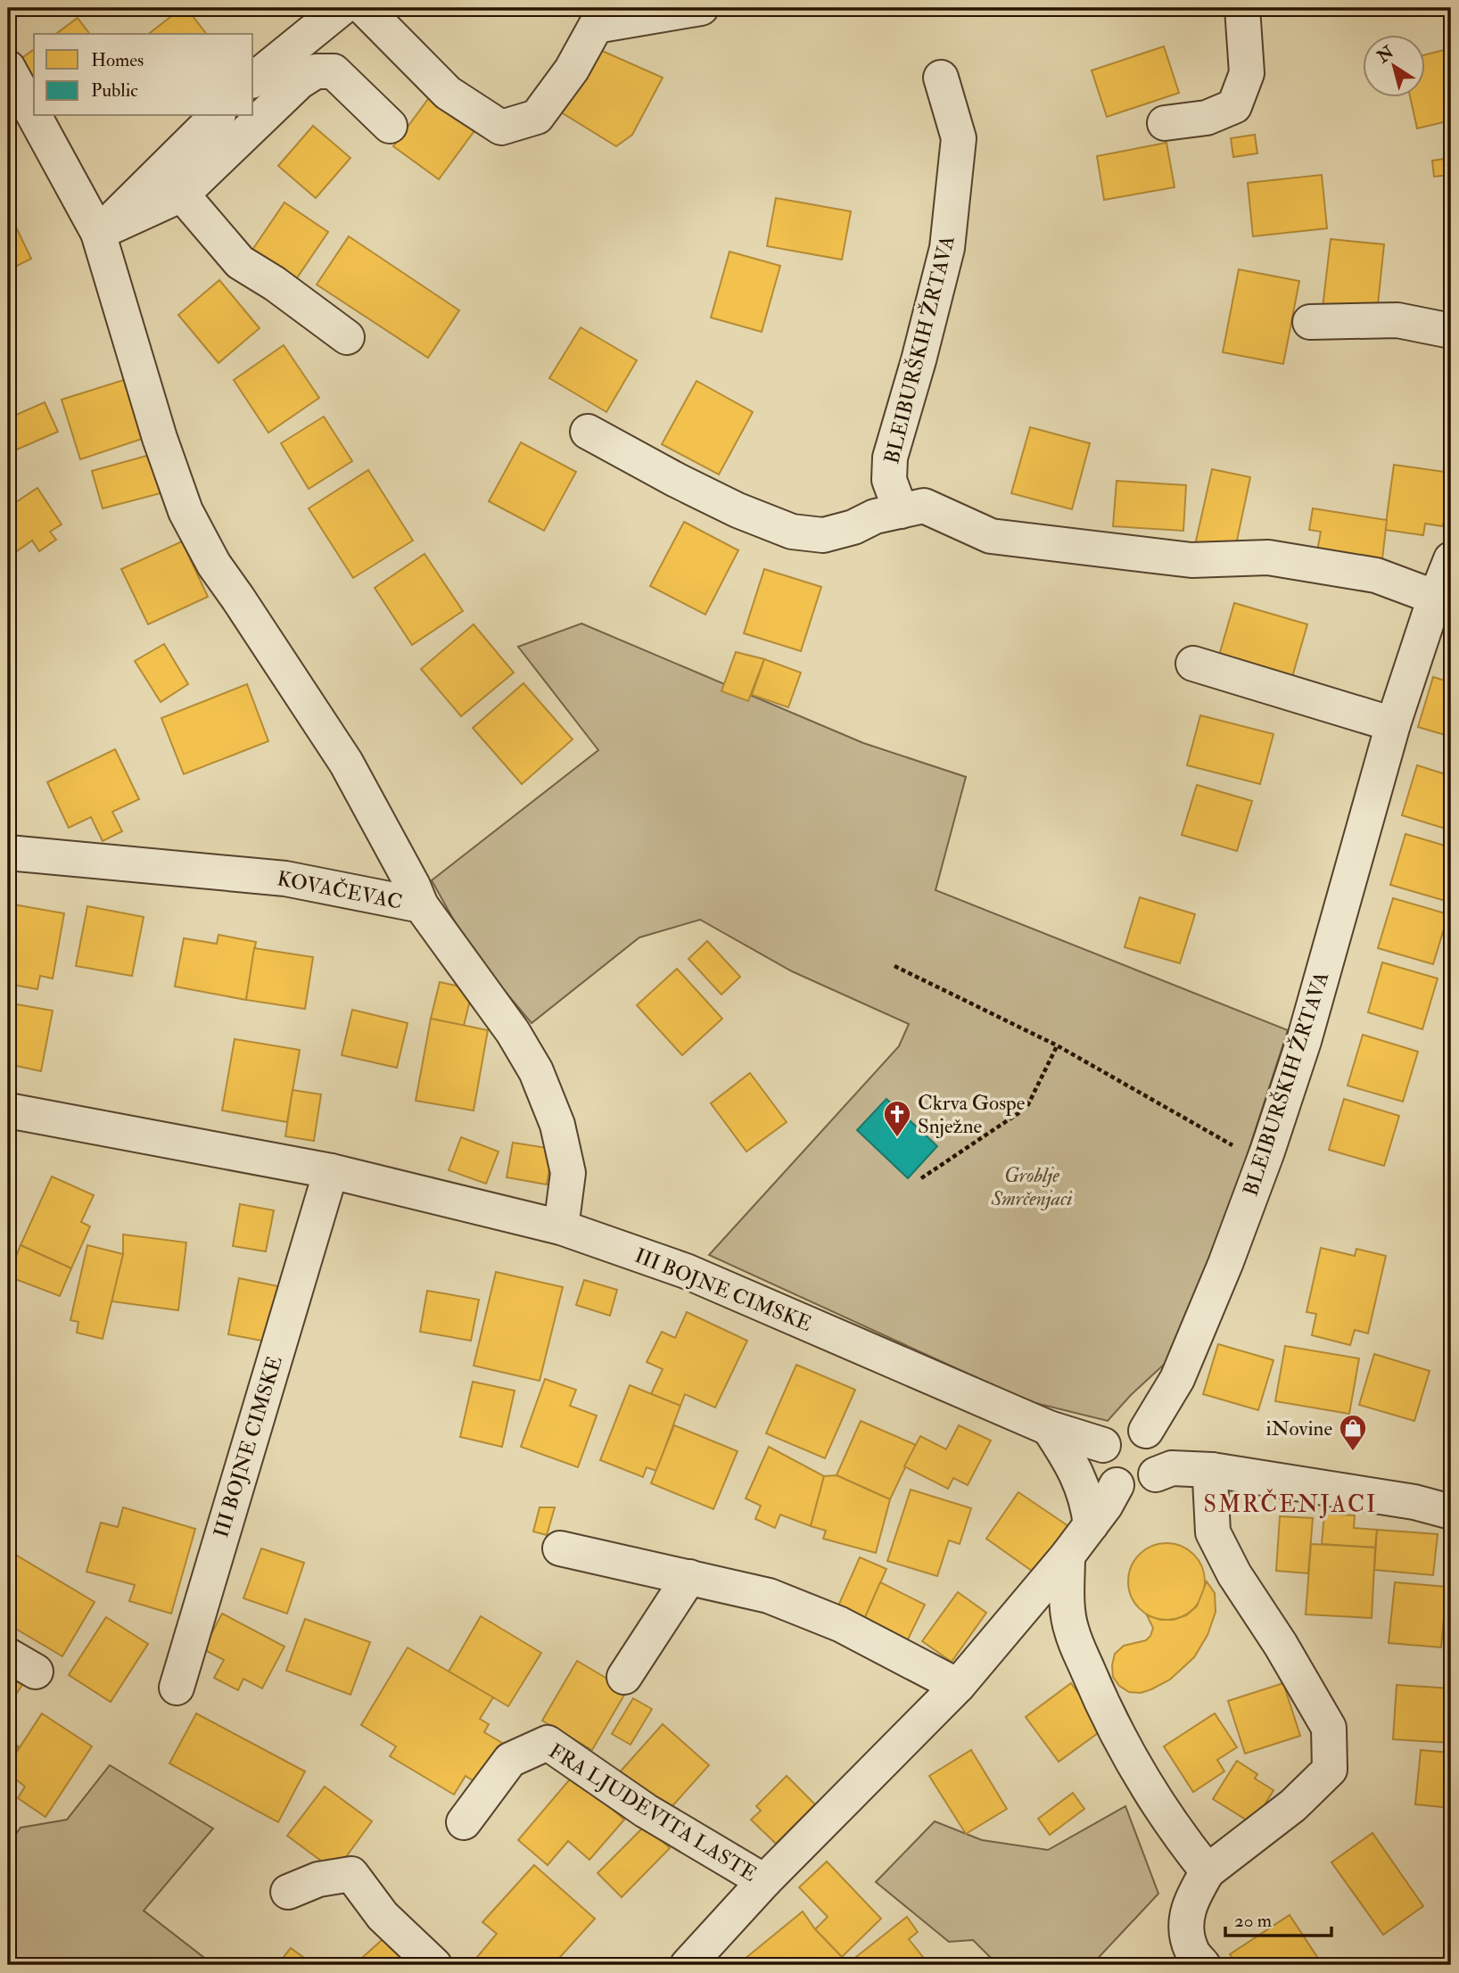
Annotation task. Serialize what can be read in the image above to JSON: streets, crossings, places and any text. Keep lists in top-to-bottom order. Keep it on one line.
{"streets":{"street":["BLEIBURŠKIH ŽRTAVA","KOVAČEVAC","III BOJNE CIMSKE","FRA LJUDEVITA LASTE"]},"crossings":[["BLEIBURŠKIH ŽRTAVA","III BOJNE CIMSKE"],["BLEIBURŠKIH ŽRTAVA","FRA LJUDEVITA LASTE"],["KOVAČEVAC","III BOJNE CIMSKE"],["III BOJNE CIMSKE","FRA LJUDEVITA LASTE"]],"districts":["SMRČENJACI"],"parks":["Groblje Smrčenjaci"],"places":{"church":["Ckrva Gospe Snježne"],"shop":["iNovine"]},"legend":["Homes","Public"],"scale_bar":"20 m","north":"top left"}
